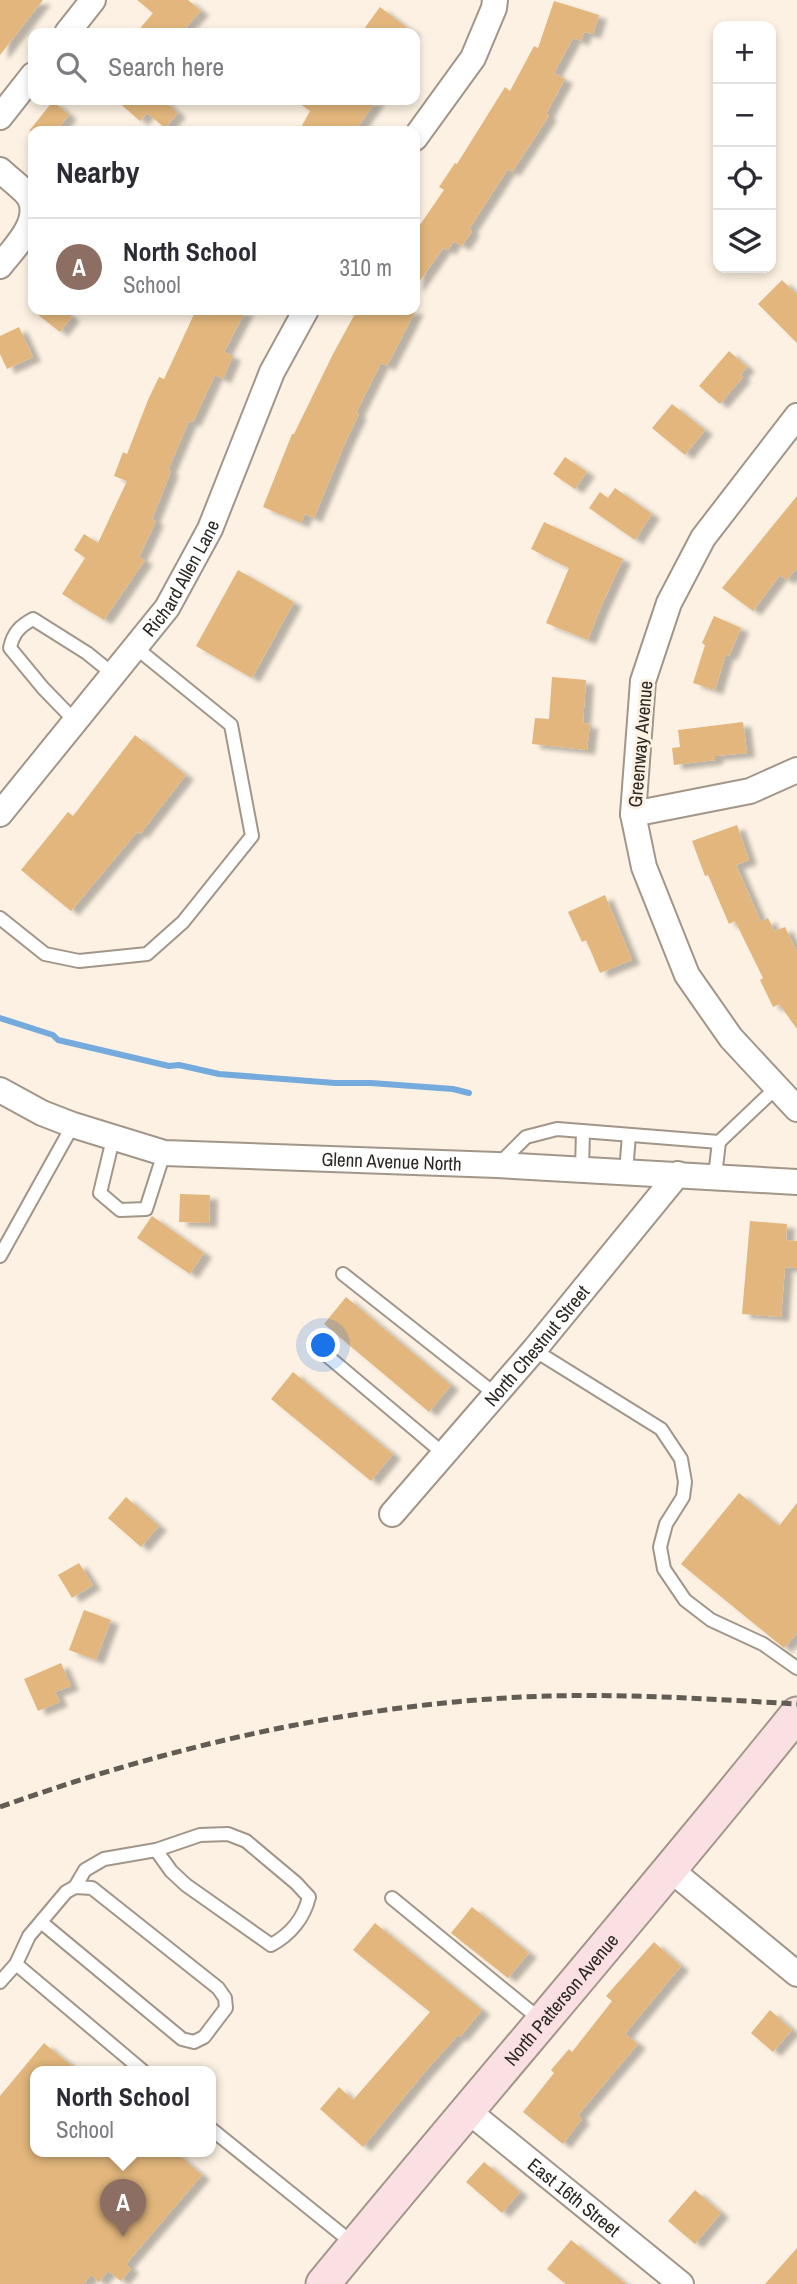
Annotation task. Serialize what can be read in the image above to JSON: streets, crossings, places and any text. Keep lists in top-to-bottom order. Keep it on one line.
{"streets":{"main road":["North Patterson Avenue"],"street":["Richard Allen Lane","Greenway Avenue","Glenn Avenue North","North Chestnut Street","East 16th Street"]},"crossings":[["Glenn Avenue North","North Chestnut Street"],["North Patterson Avenue","East 16th Street"]],"page":{"map_buttons":["+","−"],"search":"Search here","heading":"Nearby","list":[{"mark":"A","name":"North School","note":"School","value":"310 m"}],"popup":["North School","School"],"pins":"A"}}
